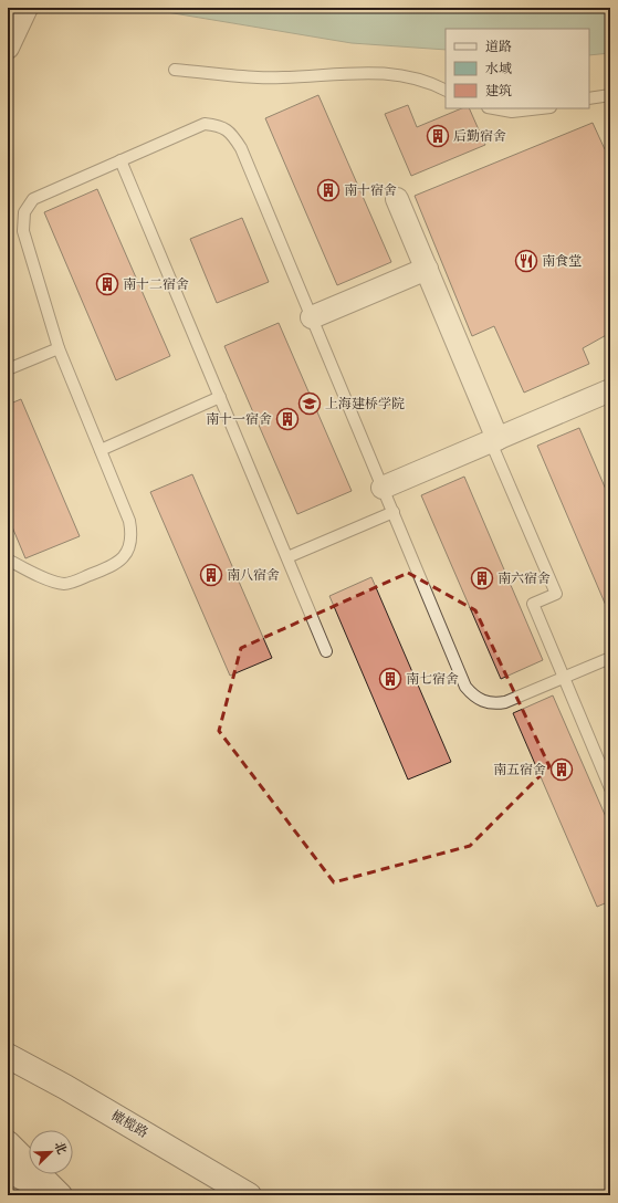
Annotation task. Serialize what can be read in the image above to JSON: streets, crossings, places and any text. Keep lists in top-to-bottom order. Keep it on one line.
{"streets":{"main road":["橄榄路"]},"places":{"building":["后勤宿舍","南十宿舍","南十二宿舍","南十一宿舍","南八宿舍","南六宿舍","南七宿舍","南五宿舍"],"restaurant":["南食堂"],"school or university":["上海建桥学院"]},"legend":["道路","水域","建筑"],"north":"top right"}
